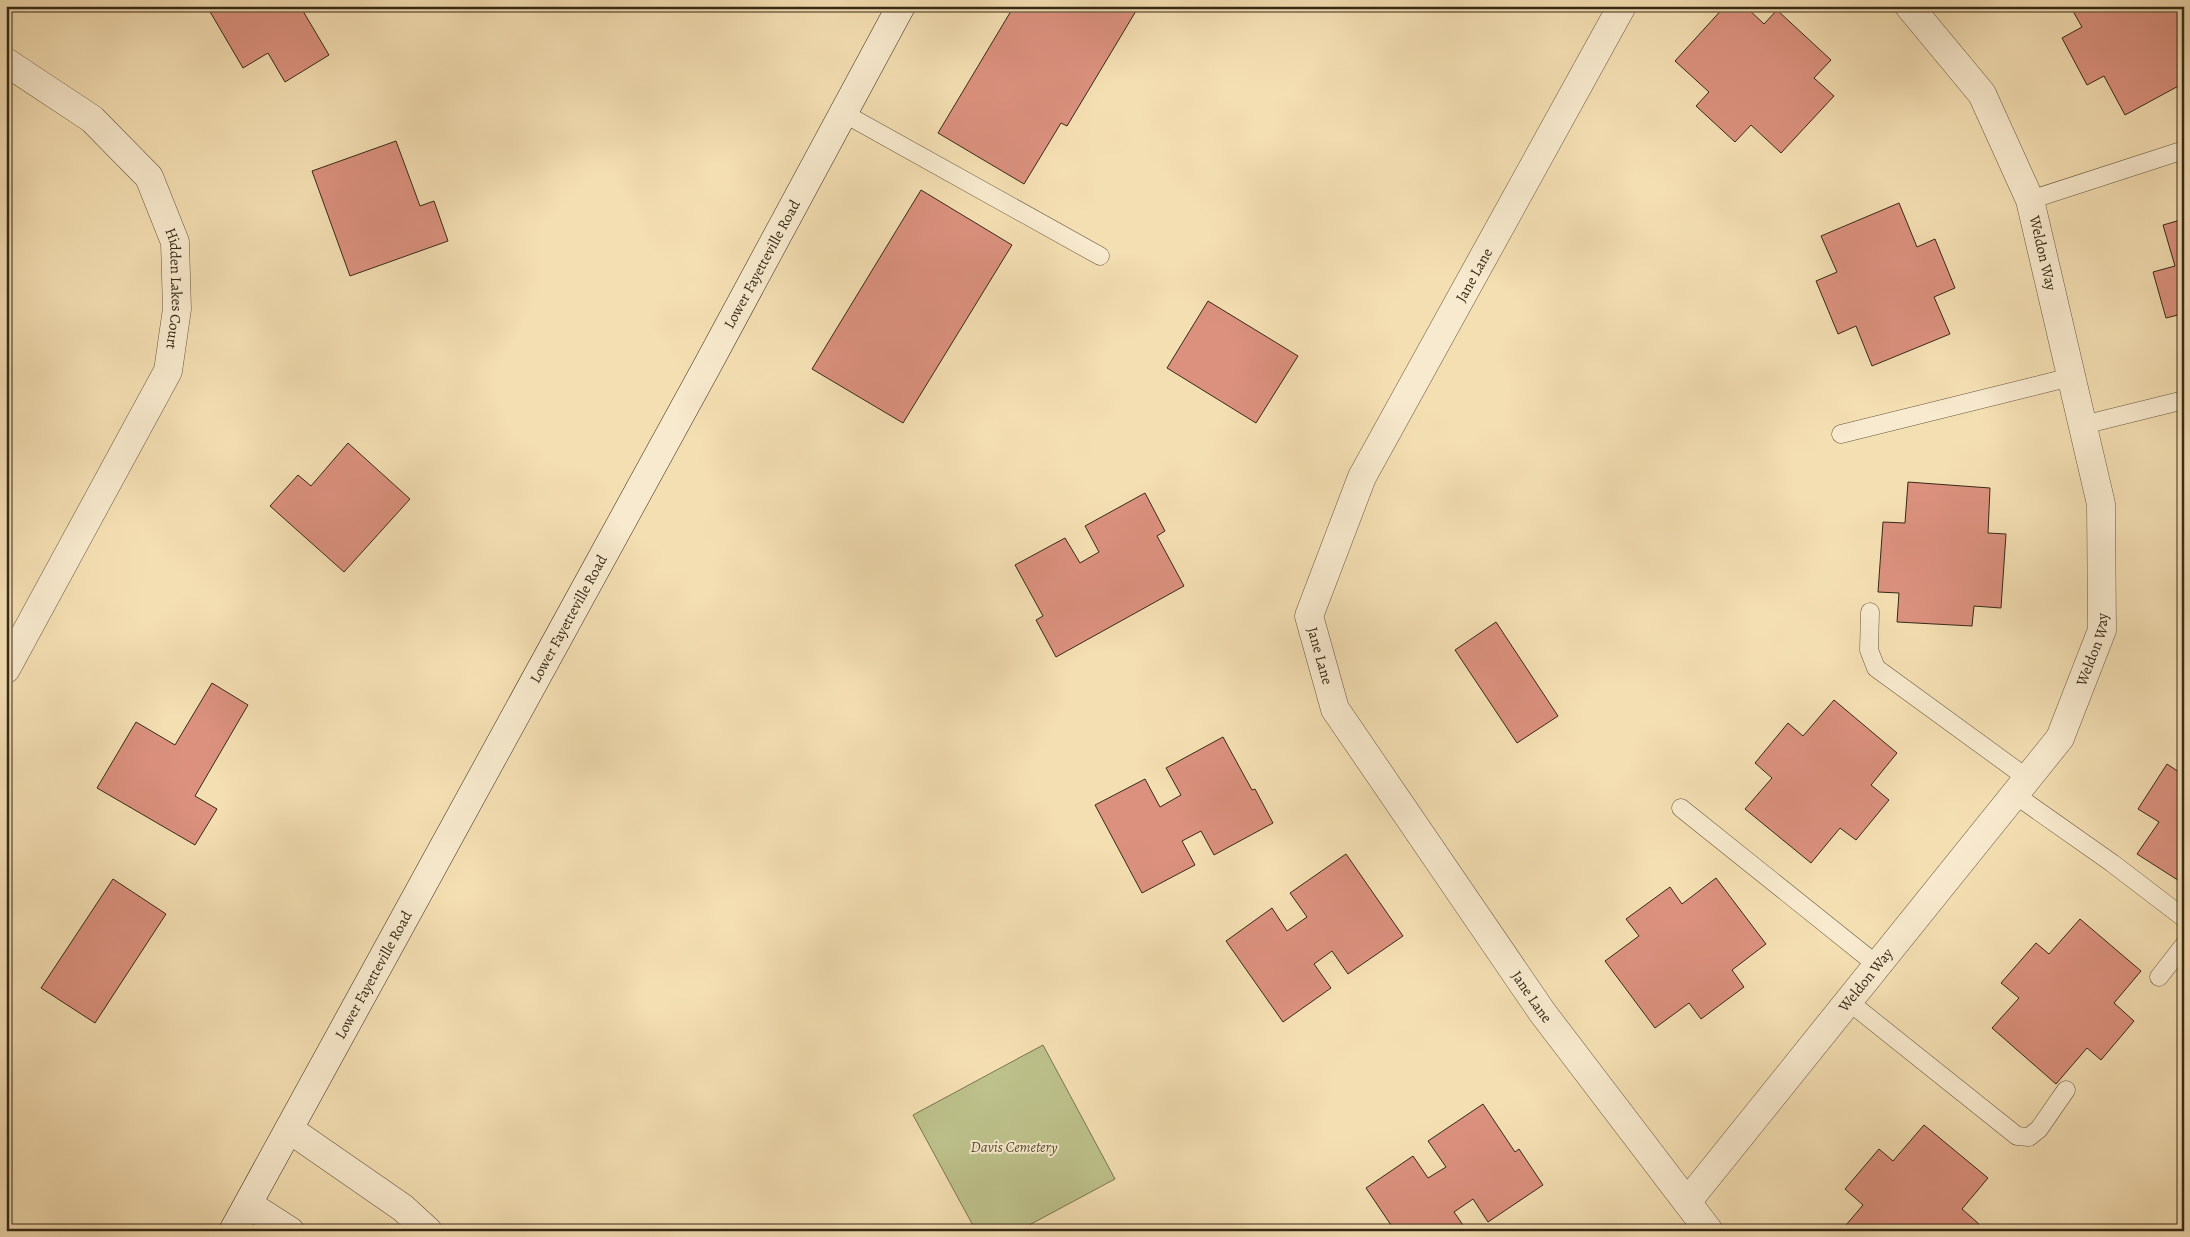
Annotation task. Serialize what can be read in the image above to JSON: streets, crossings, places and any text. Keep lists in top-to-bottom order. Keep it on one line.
{"streets":{"street":["Weldon Way","Lower Fayetteville Road","Jane Lane","Hidden Lakes Court"]},"crossings":[["Weldon Way","Jane Lane"]],"parks":["Davis Cemetery"]}
